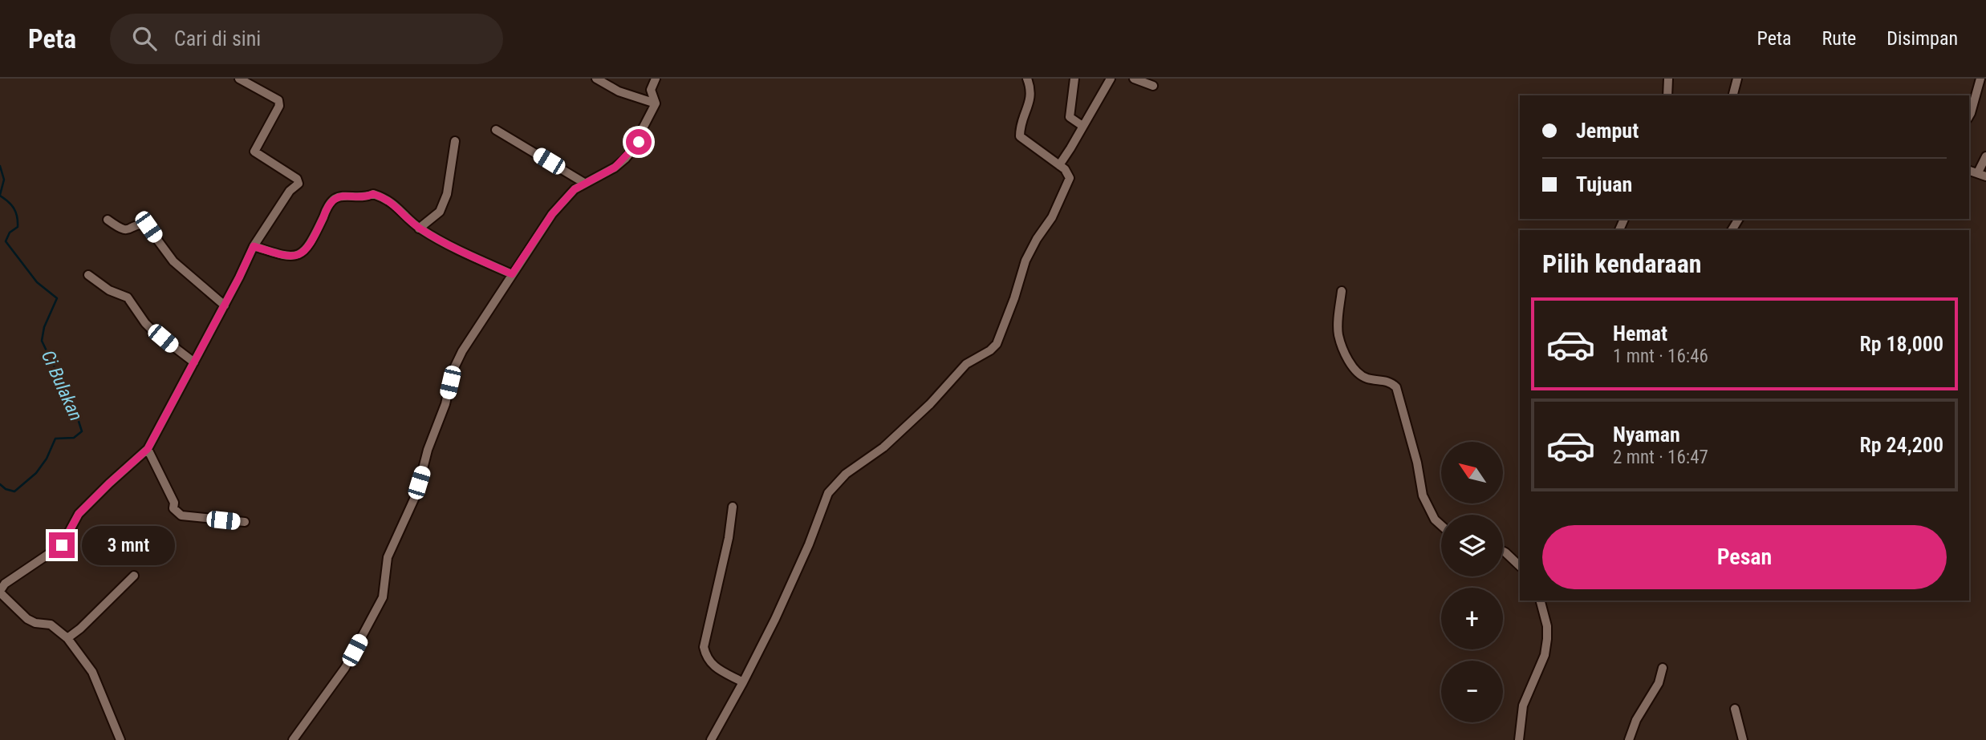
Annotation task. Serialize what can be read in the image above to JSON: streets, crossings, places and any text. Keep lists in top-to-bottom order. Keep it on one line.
{"water":["Ci Bulakan"],"north":"top left","page":{"header":"Peta","search":"Cari di sini","nav":["Peta","Rute","Disimpan"],"banner":["Jemput","Tujuan"],"heading":"Pilih kendaraan","list":[{"name":"Hemat","note":"1 mnt · 16:46","value":"Rp 18,000"},{"name":"Nyaman","note":"2 mnt · 16:47","value":"Rp 24,200"}],"map_buttons":["+","−"],"buttons":"Pesan","bubble":"3 mnt"}}
